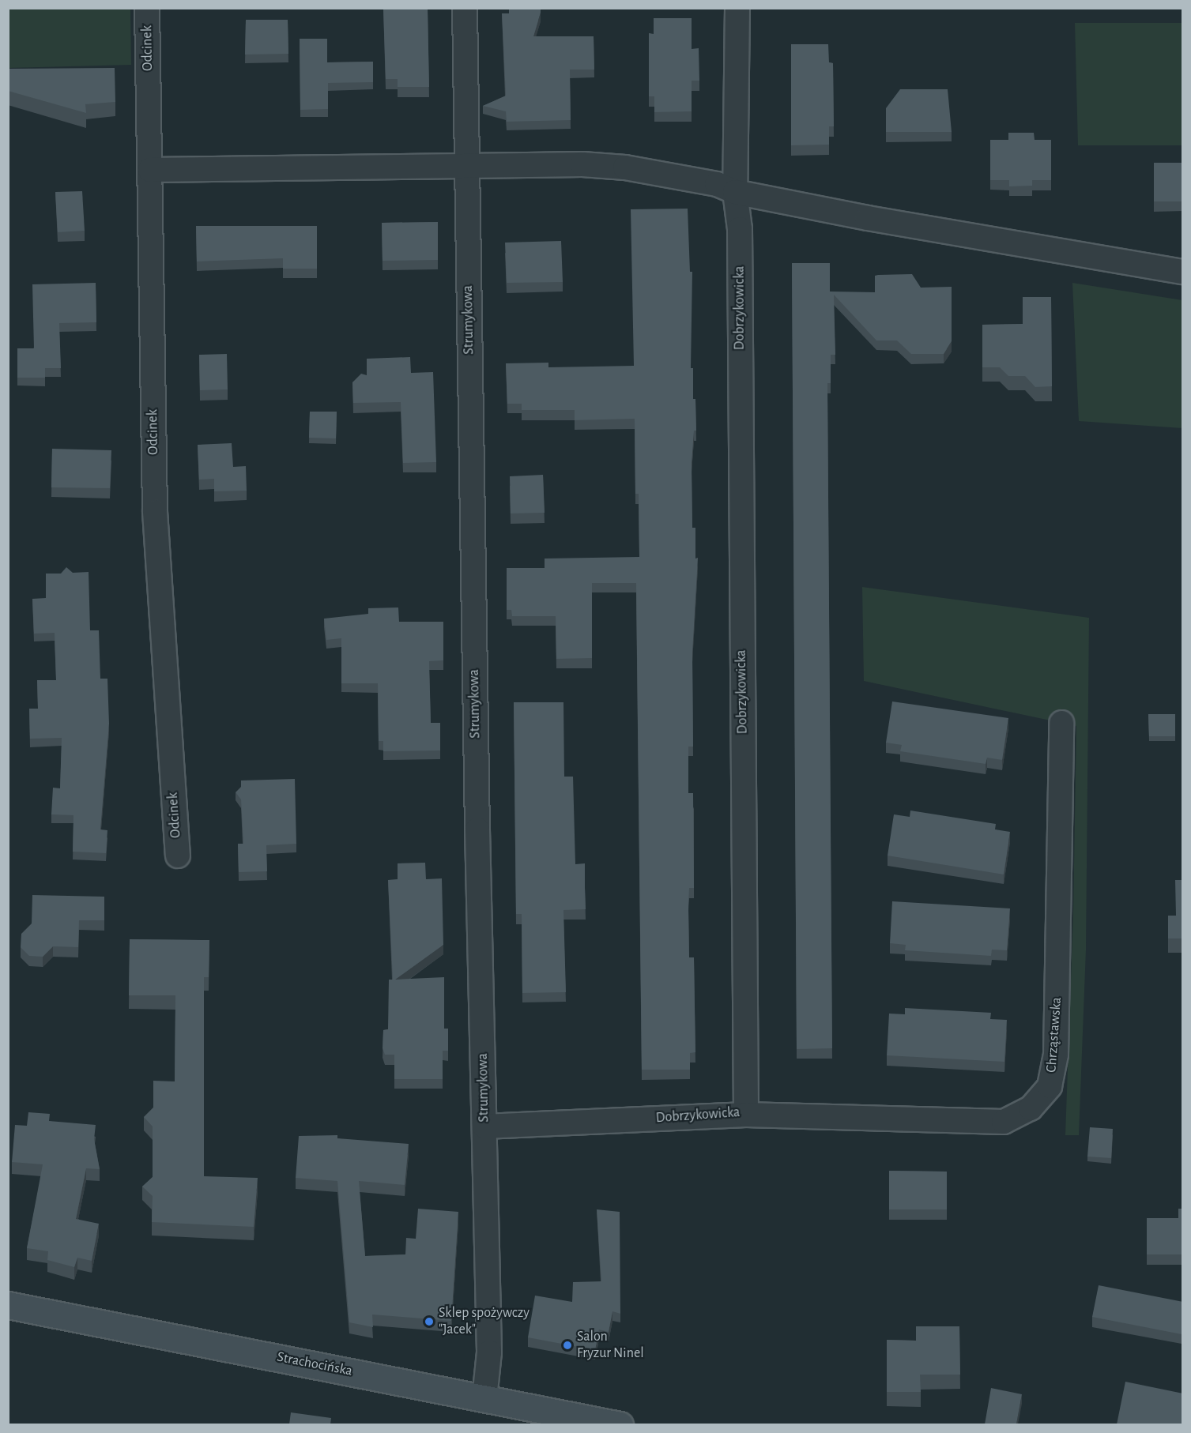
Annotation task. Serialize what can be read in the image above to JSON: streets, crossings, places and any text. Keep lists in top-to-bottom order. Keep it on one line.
{"streets":{"main road":["Strachocińska"],"street":["Odcinek","Dobrzykowicka","Strumykowa","Chrząstawska"]},"crossings":[["Dobrzykowicka","Strumykowa"],["Dobrzykowicka","Chrząstawska"],["Strumykowa","Strachocińska"]],"places":["Sklep spożywczy \"Jacek\"","Salon Fryzur Ninel"]}
